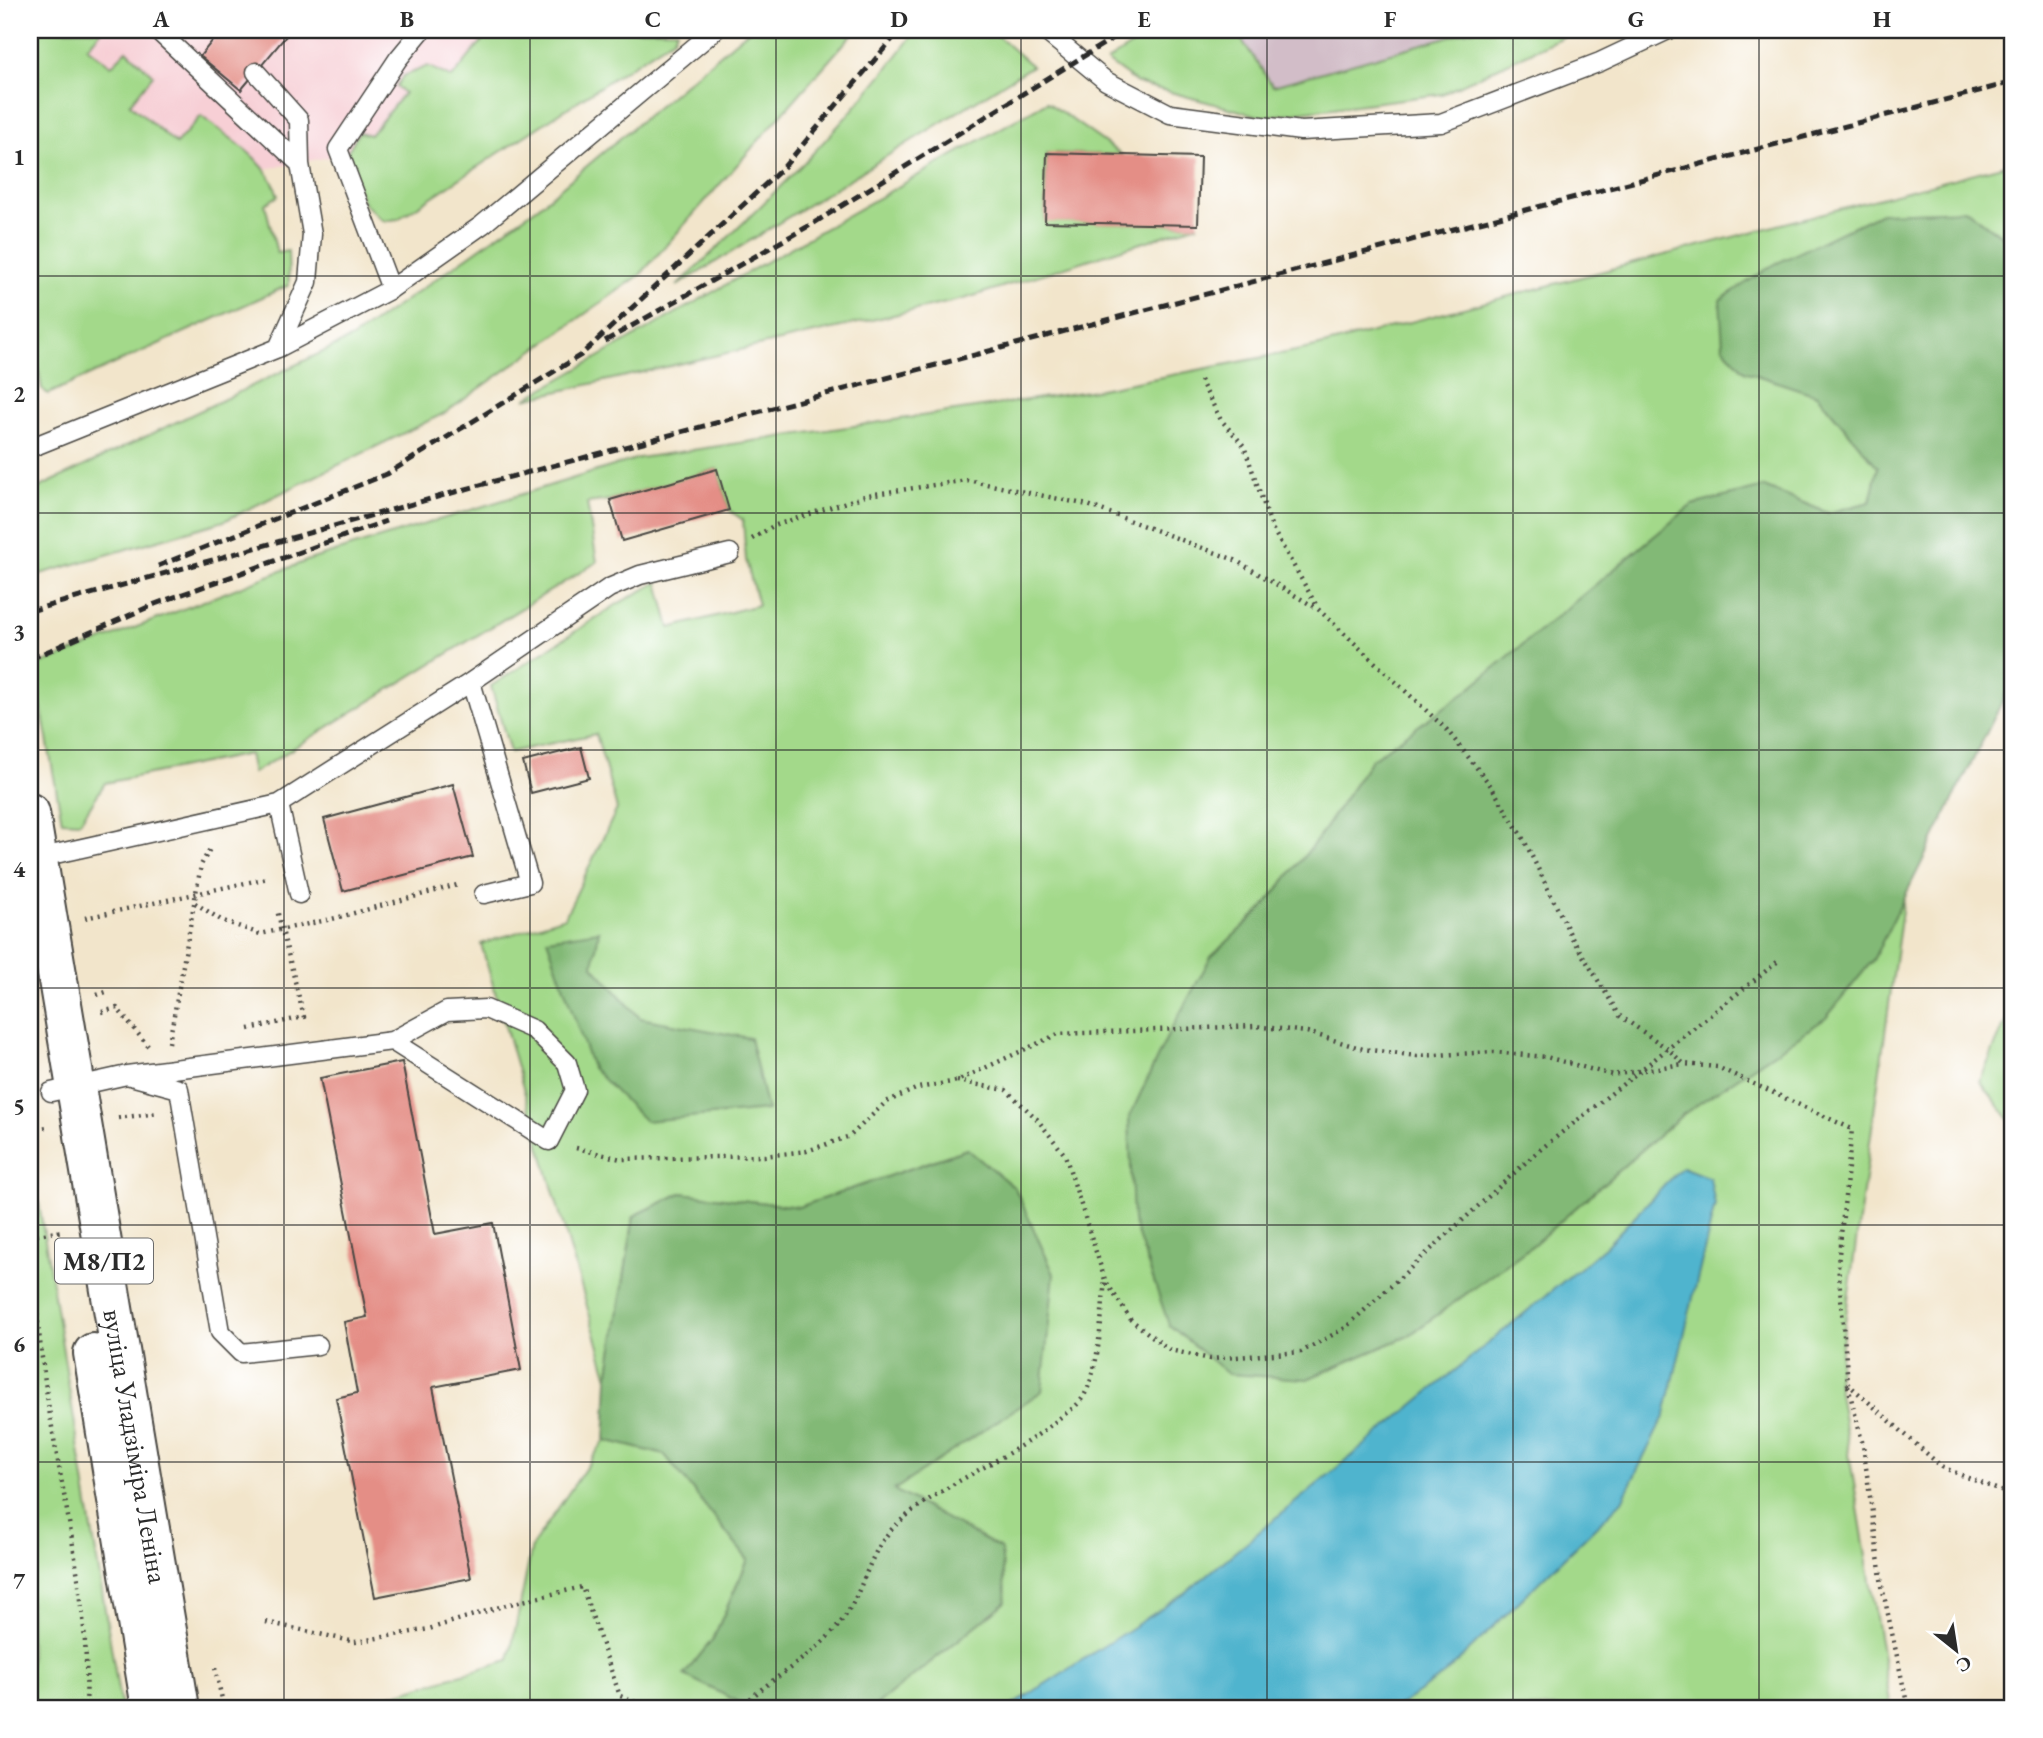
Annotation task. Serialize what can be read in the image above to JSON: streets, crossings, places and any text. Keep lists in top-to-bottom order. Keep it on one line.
{"streets":{"main road":["М8/П2","вуліца Уладзіміра Леніна"]},"north":"bottom right","grid":{"columns":["A","B","C","D","E","F","G","H"],"rows":["1","2","3","4","5","6","7"]}}
